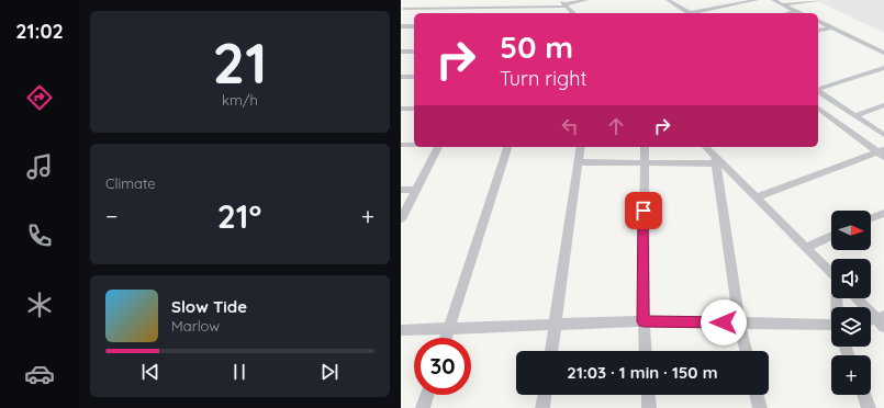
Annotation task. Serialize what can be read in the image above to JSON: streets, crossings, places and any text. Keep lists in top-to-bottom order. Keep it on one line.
{"north":"right","page":{"tabs":"21:02","tile":[["21","km/h"],"Climate"],"turn":["50 m","Turn right"],"heat":["−","21°","+"],"map_buttons":"+","song":["Slow Tide","Marlow"],"limit":"30","trip":"21:03 · 1 min · 150 m"}}
